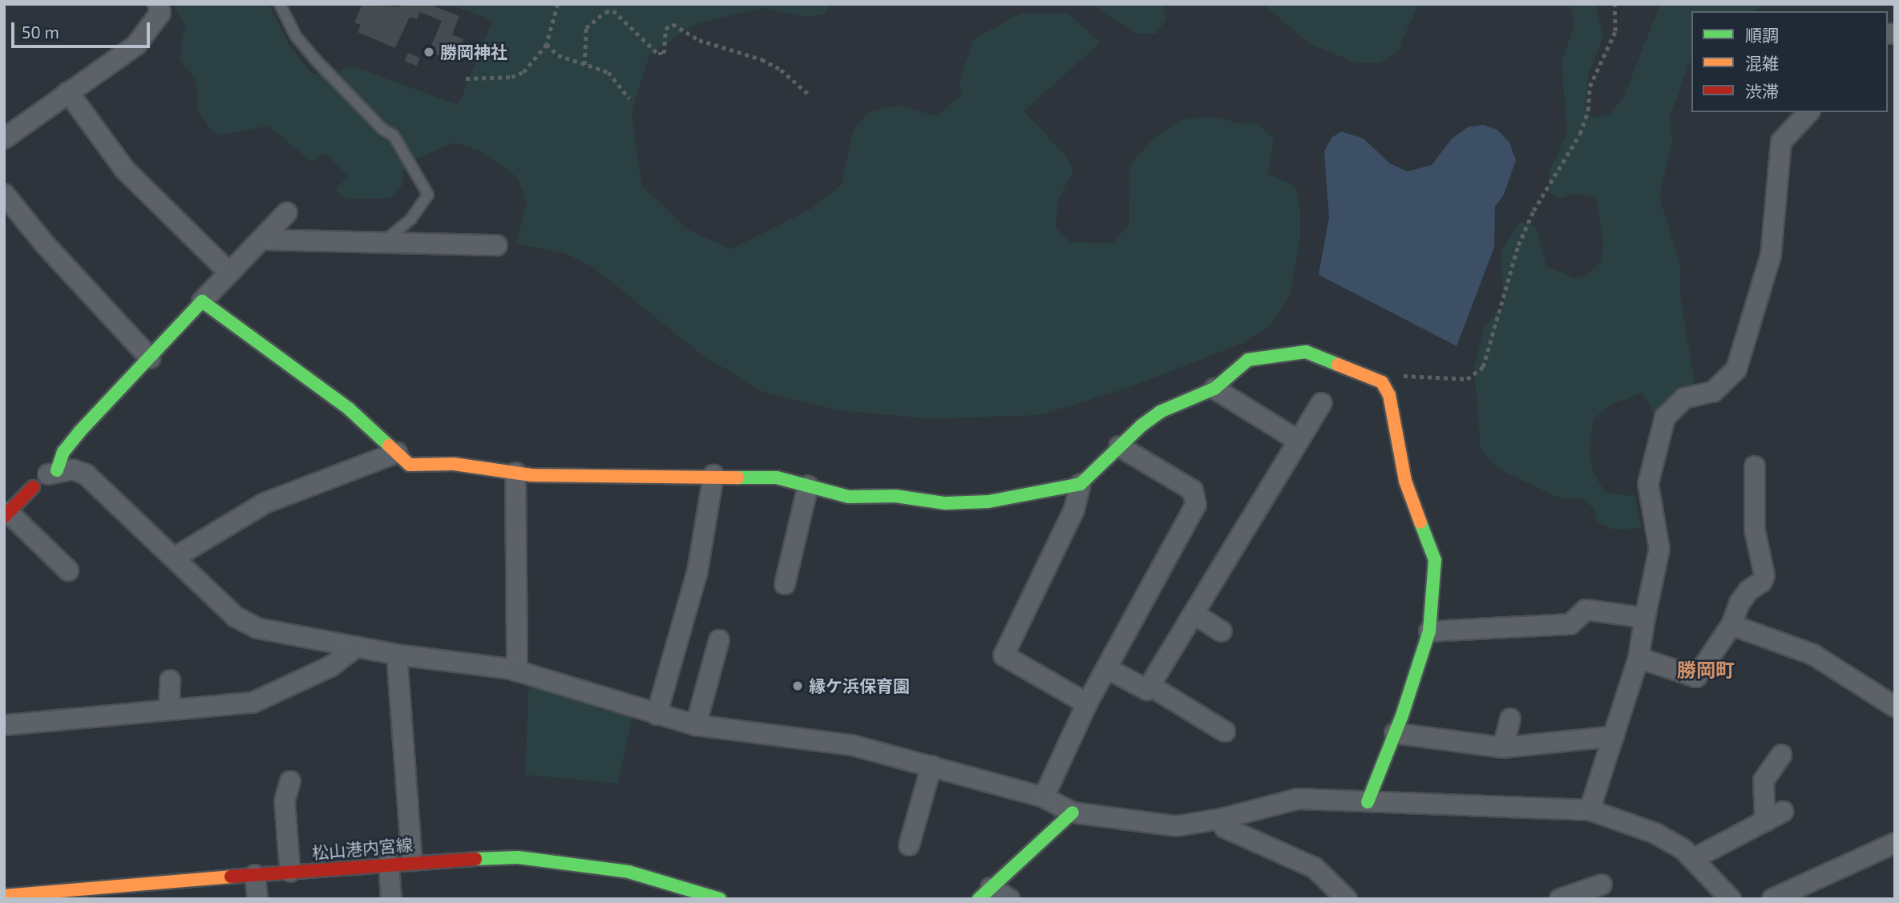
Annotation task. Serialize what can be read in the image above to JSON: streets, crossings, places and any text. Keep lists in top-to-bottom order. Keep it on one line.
{"streets":{"street":["松山港内宮線"]},"districts":["勝岡町"],"places":["勝岡神社","縁ケ浜保育園"],"legend":["順調","混雑","渋滞"],"scale_bar":"50 m"}
